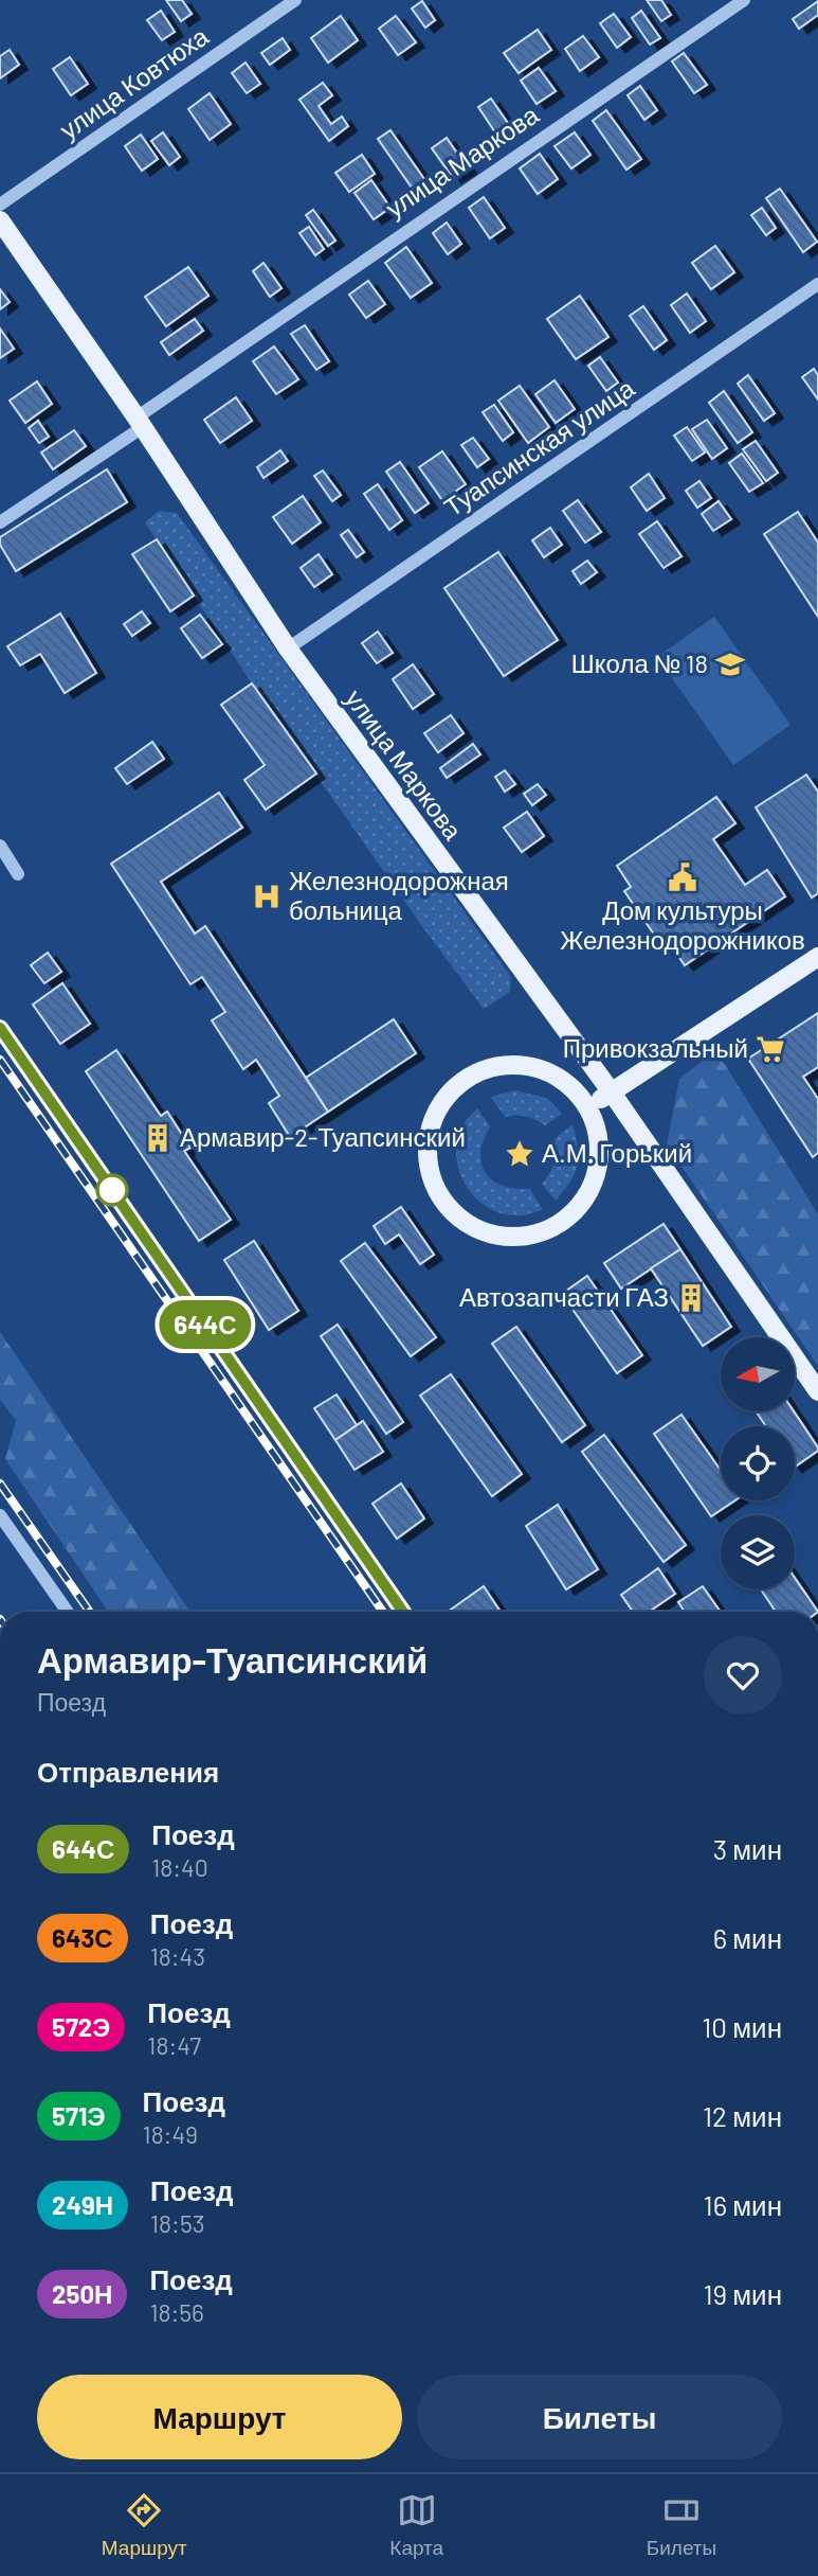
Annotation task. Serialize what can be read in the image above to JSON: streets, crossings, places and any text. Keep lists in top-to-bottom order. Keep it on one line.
{"streets":{"main road":["улица Маркова"],"street":["улица Ковтюха","Туапсинская улица"]},"crossings":[["улица Маркова","Туапсинская улица"]],"places":{"school or university":["Школа № 18"],"public building":["Дом культуры Железнодорожников"],"hospital":["Железнодорожная больница"],"supermarket":["Привокзальный"],"building":["Армавир-2-Туапсинский","Автозапчасти ГАЗ"],"place":["А.М. Горький"]},"north":"left","page":{"on_map":"644С","heading":[["Армавир-Туапсинский","Поезд"],"Отправления"],"list":[{"mark":"644С","name":"Поезд","note":"18:40","value":"3 мин"},{"mark":"643С","name":"Поезд","note":"18:43","value":"6 мин"},{"mark":"572Э","name":"Поезд","note":"18:47","value":"10 мин"},{"mark":"571Э","name":"Поезд","note":"18:49","value":"12 мин"},{"mark":"249Н","name":"Поезд","note":"18:53","value":"16 мин"},{"mark":"250Н","name":"Поезд","note":"18:56","value":"19 мин"}],"buttons":["Маршрут","Билеты"],"tabs":["Маршрут","Карта","Билеты"]}}
